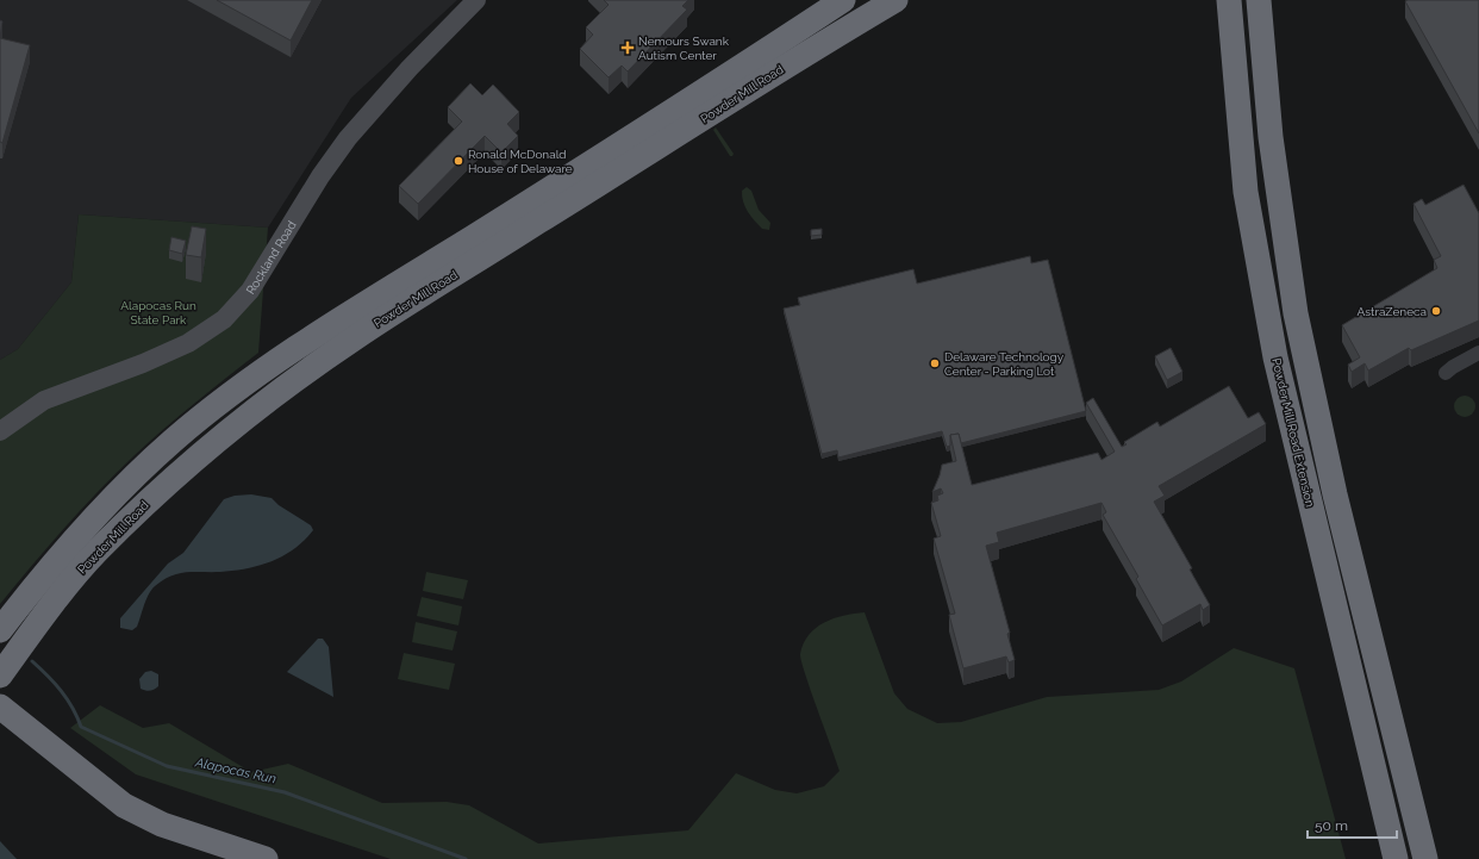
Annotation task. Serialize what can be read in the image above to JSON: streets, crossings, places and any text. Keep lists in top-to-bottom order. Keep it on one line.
{"streets":{"highway":["Powder Mill Road","Powder Mill Road Extension"],"street":["Rockland Road"]},"water":["Alapocas Run"],"parks":["Alapocas Run State Park"],"places":{"health":["Nemours Swank Autism Center"],"other":["Ronald McDonald House of Delaware","AstraZeneca","Delaware Technology Center - Parking Lot"]},"scale_bar":"50 m"}
